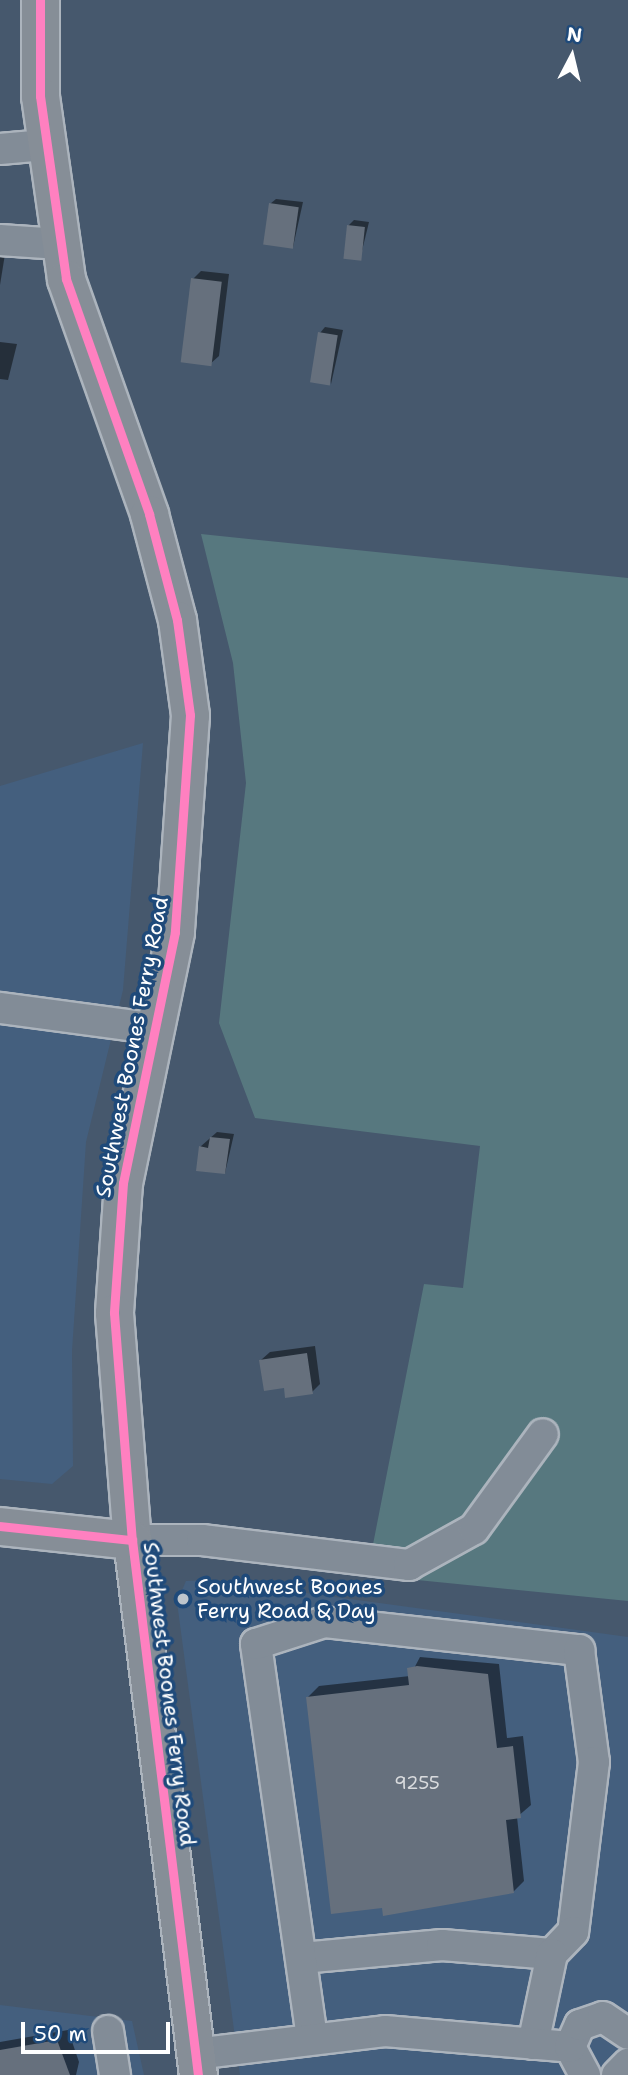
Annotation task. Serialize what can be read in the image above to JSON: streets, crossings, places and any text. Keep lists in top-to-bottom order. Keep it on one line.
{"streets":{"main road":["Southwest Boones Ferry Road"]},"places":["Southwest Boones Ferry Road & Day"],"house_numbers":["9255"],"scale_bar":"50 m","north":"top"}
